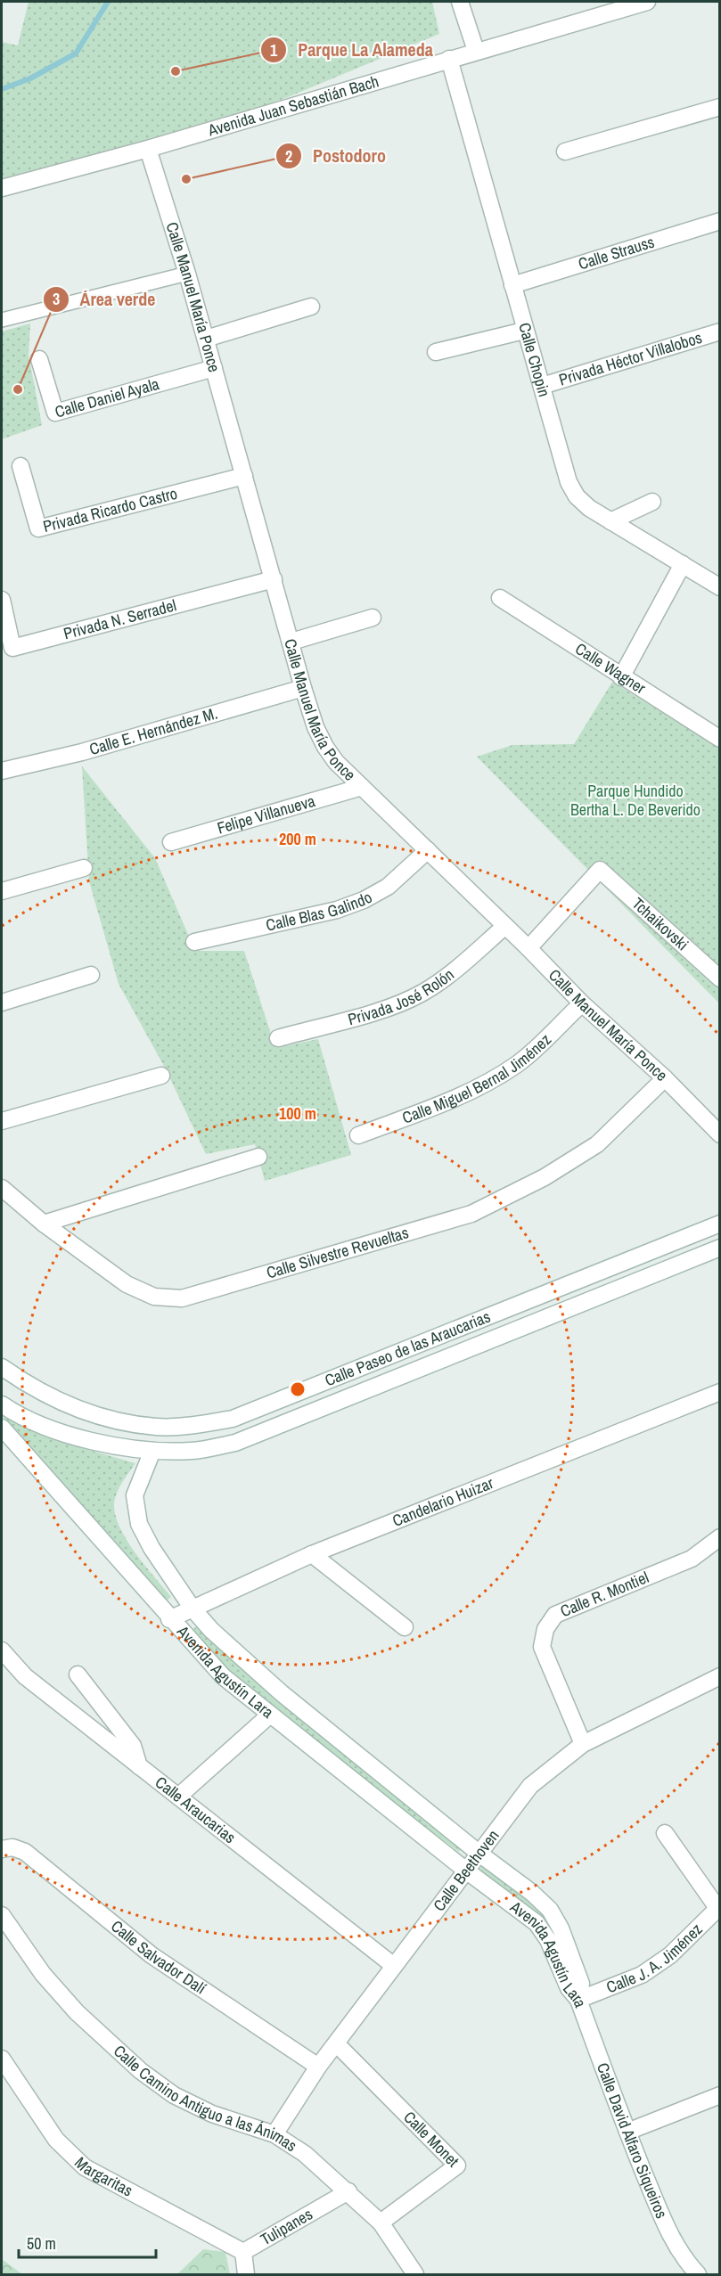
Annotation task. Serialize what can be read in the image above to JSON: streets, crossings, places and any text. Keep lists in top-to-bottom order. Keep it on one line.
{"streets":{"street":["Avenida Juan Sebastián Bach","Calle Strauss","Calle Manuel María Ponce","Privada Héctor Villalobos","Calle Chopin","Calle Daniel Ayala","Privada Ricardo Castro","Privada N. Serradel","Calle Wagner","Calle E. Hernández M.","Felipe Villanueva","Calle Blas Galindo","Tchaikovski","Privada José Rolón","Calle Miguel Bernal Jiménez","Calle Silvestre Revueltas","Calle Paseo de las Araucarias","Candelario Huizar","Calle R. Montiel","Avenida Agustín Lara","Calle Araucarias","Calle Beethoven","Calle J. A. Jiménez","Calle Salvador Dalí","Calle Camino Antiguo a las Ánimas","Calle Monet","Calle David Alfaro Siqueiros","Margaritas","Tulipanes"]},"crossings":[["Avenida Juan Sebastián Bach","Calle Manuel María Ponce"],["Avenida Juan Sebastián Bach","Calle Chopin"],["Calle Strauss","Calle Chopin"],["Calle Manuel María Ponce","Calle Daniel Ayala"],["Calle Manuel María Ponce","Privada Ricardo Castro"],["Calle Manuel María Ponce","Privada N. Serradel"],["Calle Manuel María Ponce","Calle E. Hernández M."],["Calle Manuel María Ponce","Felipe Villanueva"],["Calle Manuel María Ponce","Calle Blas Galindo"],["Calle Manuel María Ponce","Tchaikovski"],["Calle Manuel María Ponce","Privada José Rolón"],["Calle Manuel María Ponce","Calle Miguel Bernal Jiménez"],["Calle Manuel María Ponce","Calle Silvestre Revueltas"],["Privada Héctor Villalobos","Calle Chopin"],["Calle Paseo de las Araucarias","Avenida Agustín Lara"],["Candelario Huizar","Avenida Agustín Lara"],["Calle R. Montiel","Calle Beethoven"],["Avenida Agustín Lara","Calle Beethoven"],["Avenida Agustín Lara","Calle J. A. Jiménez"],["Avenida Agustín Lara","Calle David Alfaro Siqueiros"],["Calle Araucarias","Calle Beethoven"],["Calle Beethoven","Calle Salvador Dalí"],["Calle Beethoven","Calle Camino Antiguo a las Ánimas"],["Calle Beethoven","Calle Monet"],["Calle J. A. Jiménez","Calle David Alfaro Siqueiros"],["Calle Camino Antiguo a las Ánimas","Calle Monet"],["Calle Camino Antiguo a las Ánimas","Tulipanes"],["Margaritas","Tulipanes"]],"parks":["Parque Hundido Bertha L. De Beverido"],"places":["Parque La Alameda","Postodoro","Área verde"],"scale_bar":"50 m","rings":["200 m","100 m"]}
